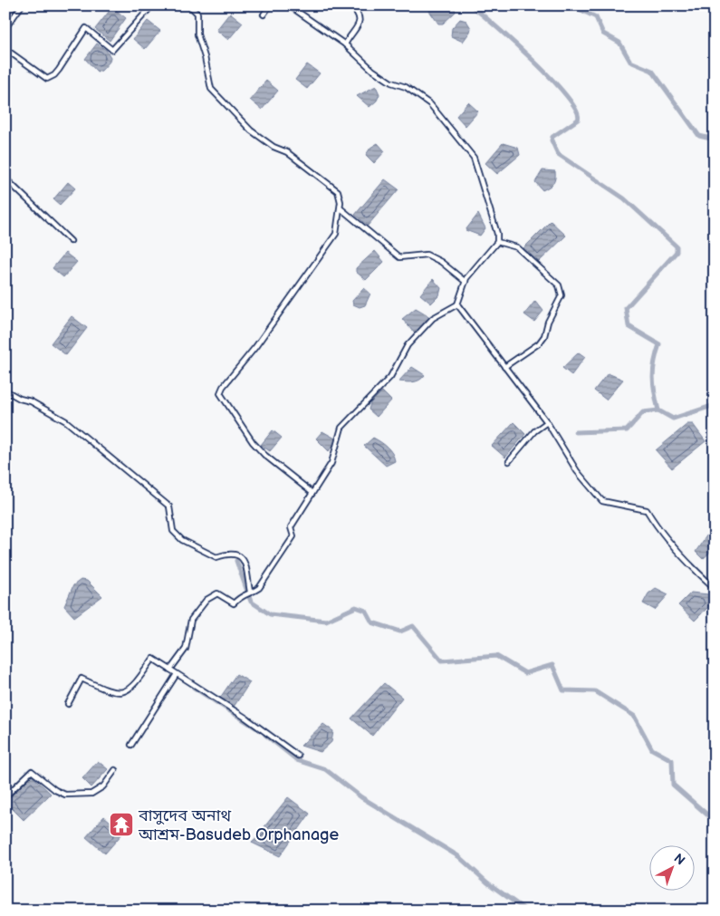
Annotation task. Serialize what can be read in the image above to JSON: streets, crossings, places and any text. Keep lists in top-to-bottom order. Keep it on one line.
{"places":{"temple":["বাসুদেব অনাথ আশ্রম-Basudeb Orphanage"]},"north":"top right"}
